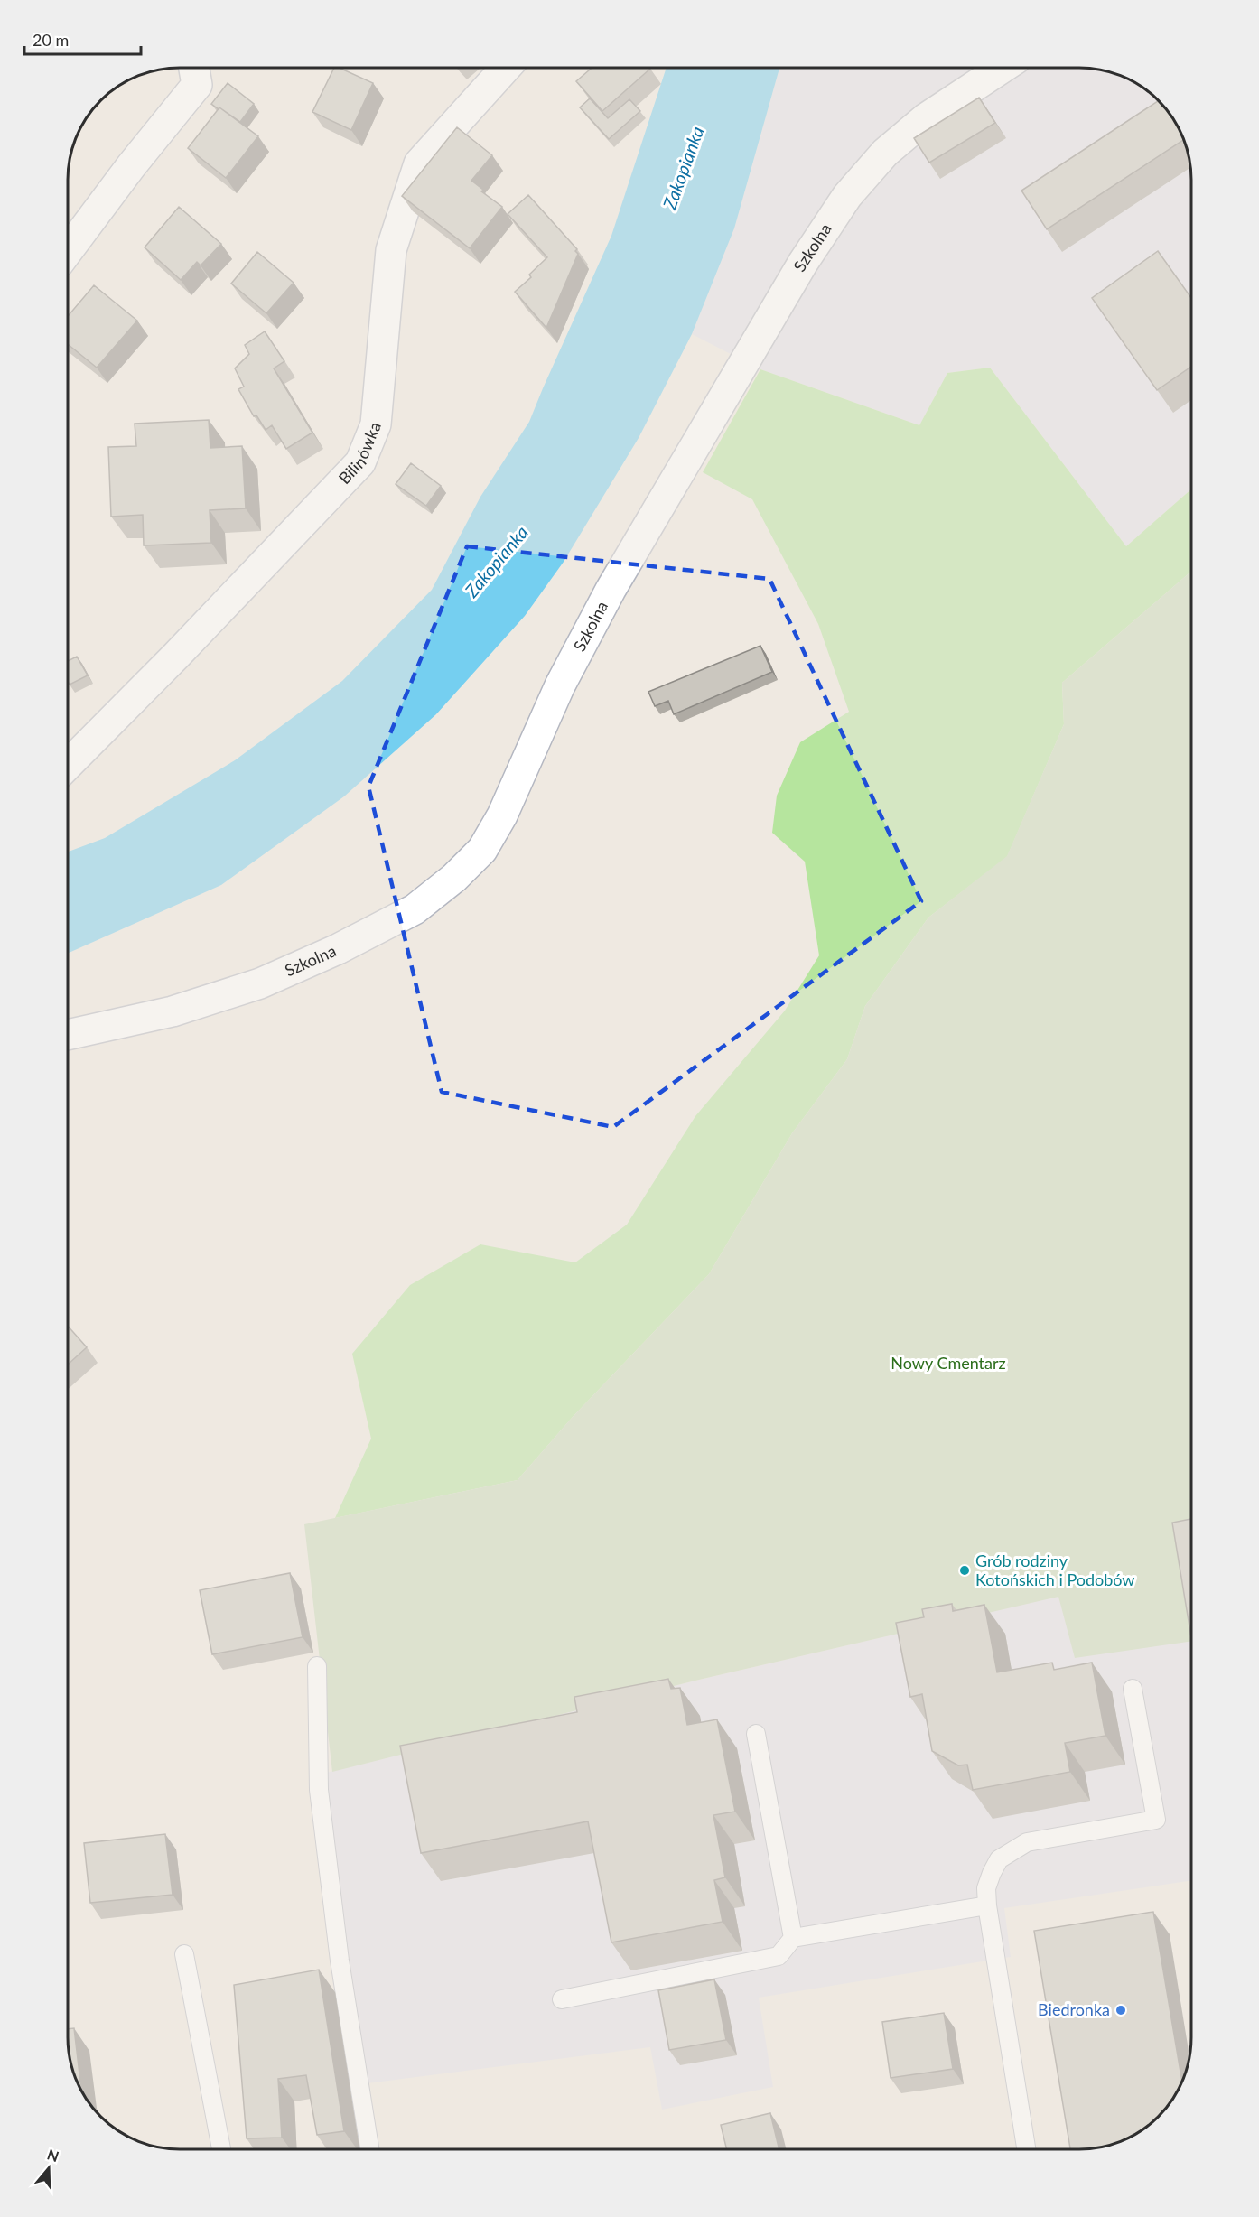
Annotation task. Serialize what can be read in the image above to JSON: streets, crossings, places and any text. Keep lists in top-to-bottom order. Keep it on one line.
{"streets":{"street":["Szkolna","Bilinówka"]},"water":["Zakopianka"],"parks":["Nowy Cmentarz"],"places":["Grób rodziny Kotońskich i Podobów","Biedronka"],"scale_bar":"20 m","north":"top"}
